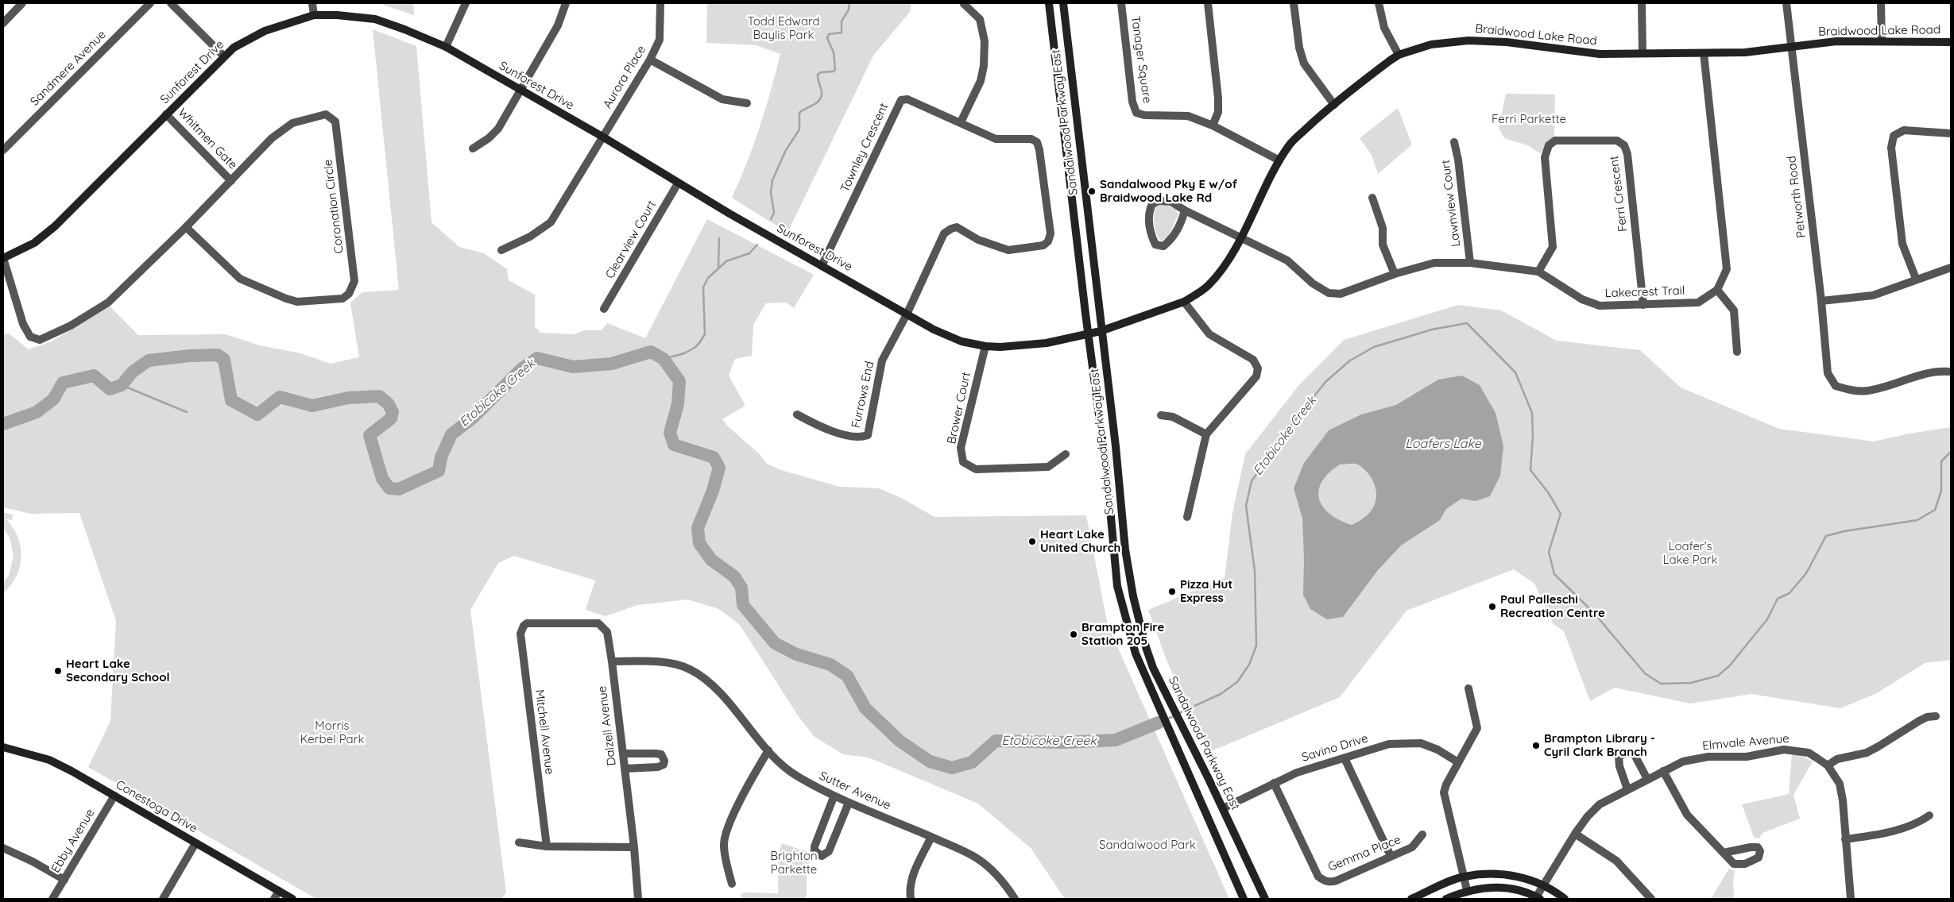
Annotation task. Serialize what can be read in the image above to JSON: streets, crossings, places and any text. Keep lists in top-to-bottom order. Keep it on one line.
{"streets":{"street":["Braidwood Lake Road","Tanager Square","Sandmere Avenue","Sunforest Drive","Aurora Place","Sandalwood Parkway East","Whitmen Gate","Townley Crescent","Ferri Crescent","Petworth Road","Lawnview Court","Coronation Circle","Clearview Court","Lakecrest Trail","Furrows End","Brower Court","Dalzell Avenue","Mitchell Avenue","Elmvale Avenue","Savino Drive","Sutter Avenue","Conestoga Drive","Ebby Avenue","Gemma Place"]},"crossings":[["Braidwood Lake Road","Tanager Square"],["Braidwood Lake Road","Sunforest Drive"],["Braidwood Lake Road","Sandalwood Parkway East"],["Braidwood Lake Road","Petworth Road"],["Braidwood Lake Road","Lakecrest Trail"],["Sunforest Drive","Aurora Place"],["Sunforest Drive","Sandalwood Parkway East"],["Sunforest Drive","Whitmen Gate"],["Sunforest Drive","Townley Crescent"],["Sunforest Drive","Coronation Circle"],["Sunforest Drive","Clearview Court"],["Sunforest Drive","Furrows End"],["Sunforest Drive","Brower Court"],["Sandalwood Parkway East","Savino Drive"],["Whitmen Gate","Coronation Circle"],["Townley Crescent","Furrows End"],["Ferri Crescent","Lakecrest Trail"],["Lawnview Court","Lakecrest Trail"],["Dalzell Avenue","Mitchell Avenue"],["Dalzell Avenue","Sutter Avenue"],["Savino Drive","Gemma Place"],["Conestoga Drive","Ebby Avenue"]],"water":["Etobicoke Creek","Loafers Lake"],"parks":["Todd Edward Baylis Park","Ferri Parkette","Loafer's Lake Park","Morris Kerbel Park","Sandalwood Park","Brighton Parkette"],"places":["Sandalwood Pky E w/of Braidwood Lake Rd","Heart Lake United Church","Pizza Hut Express","Paul Palleschi Recreation Centre","Brampton Fire Station 205","Heart Lake Secondary School","Brampton Library - Cyril Clark Branch"]}
